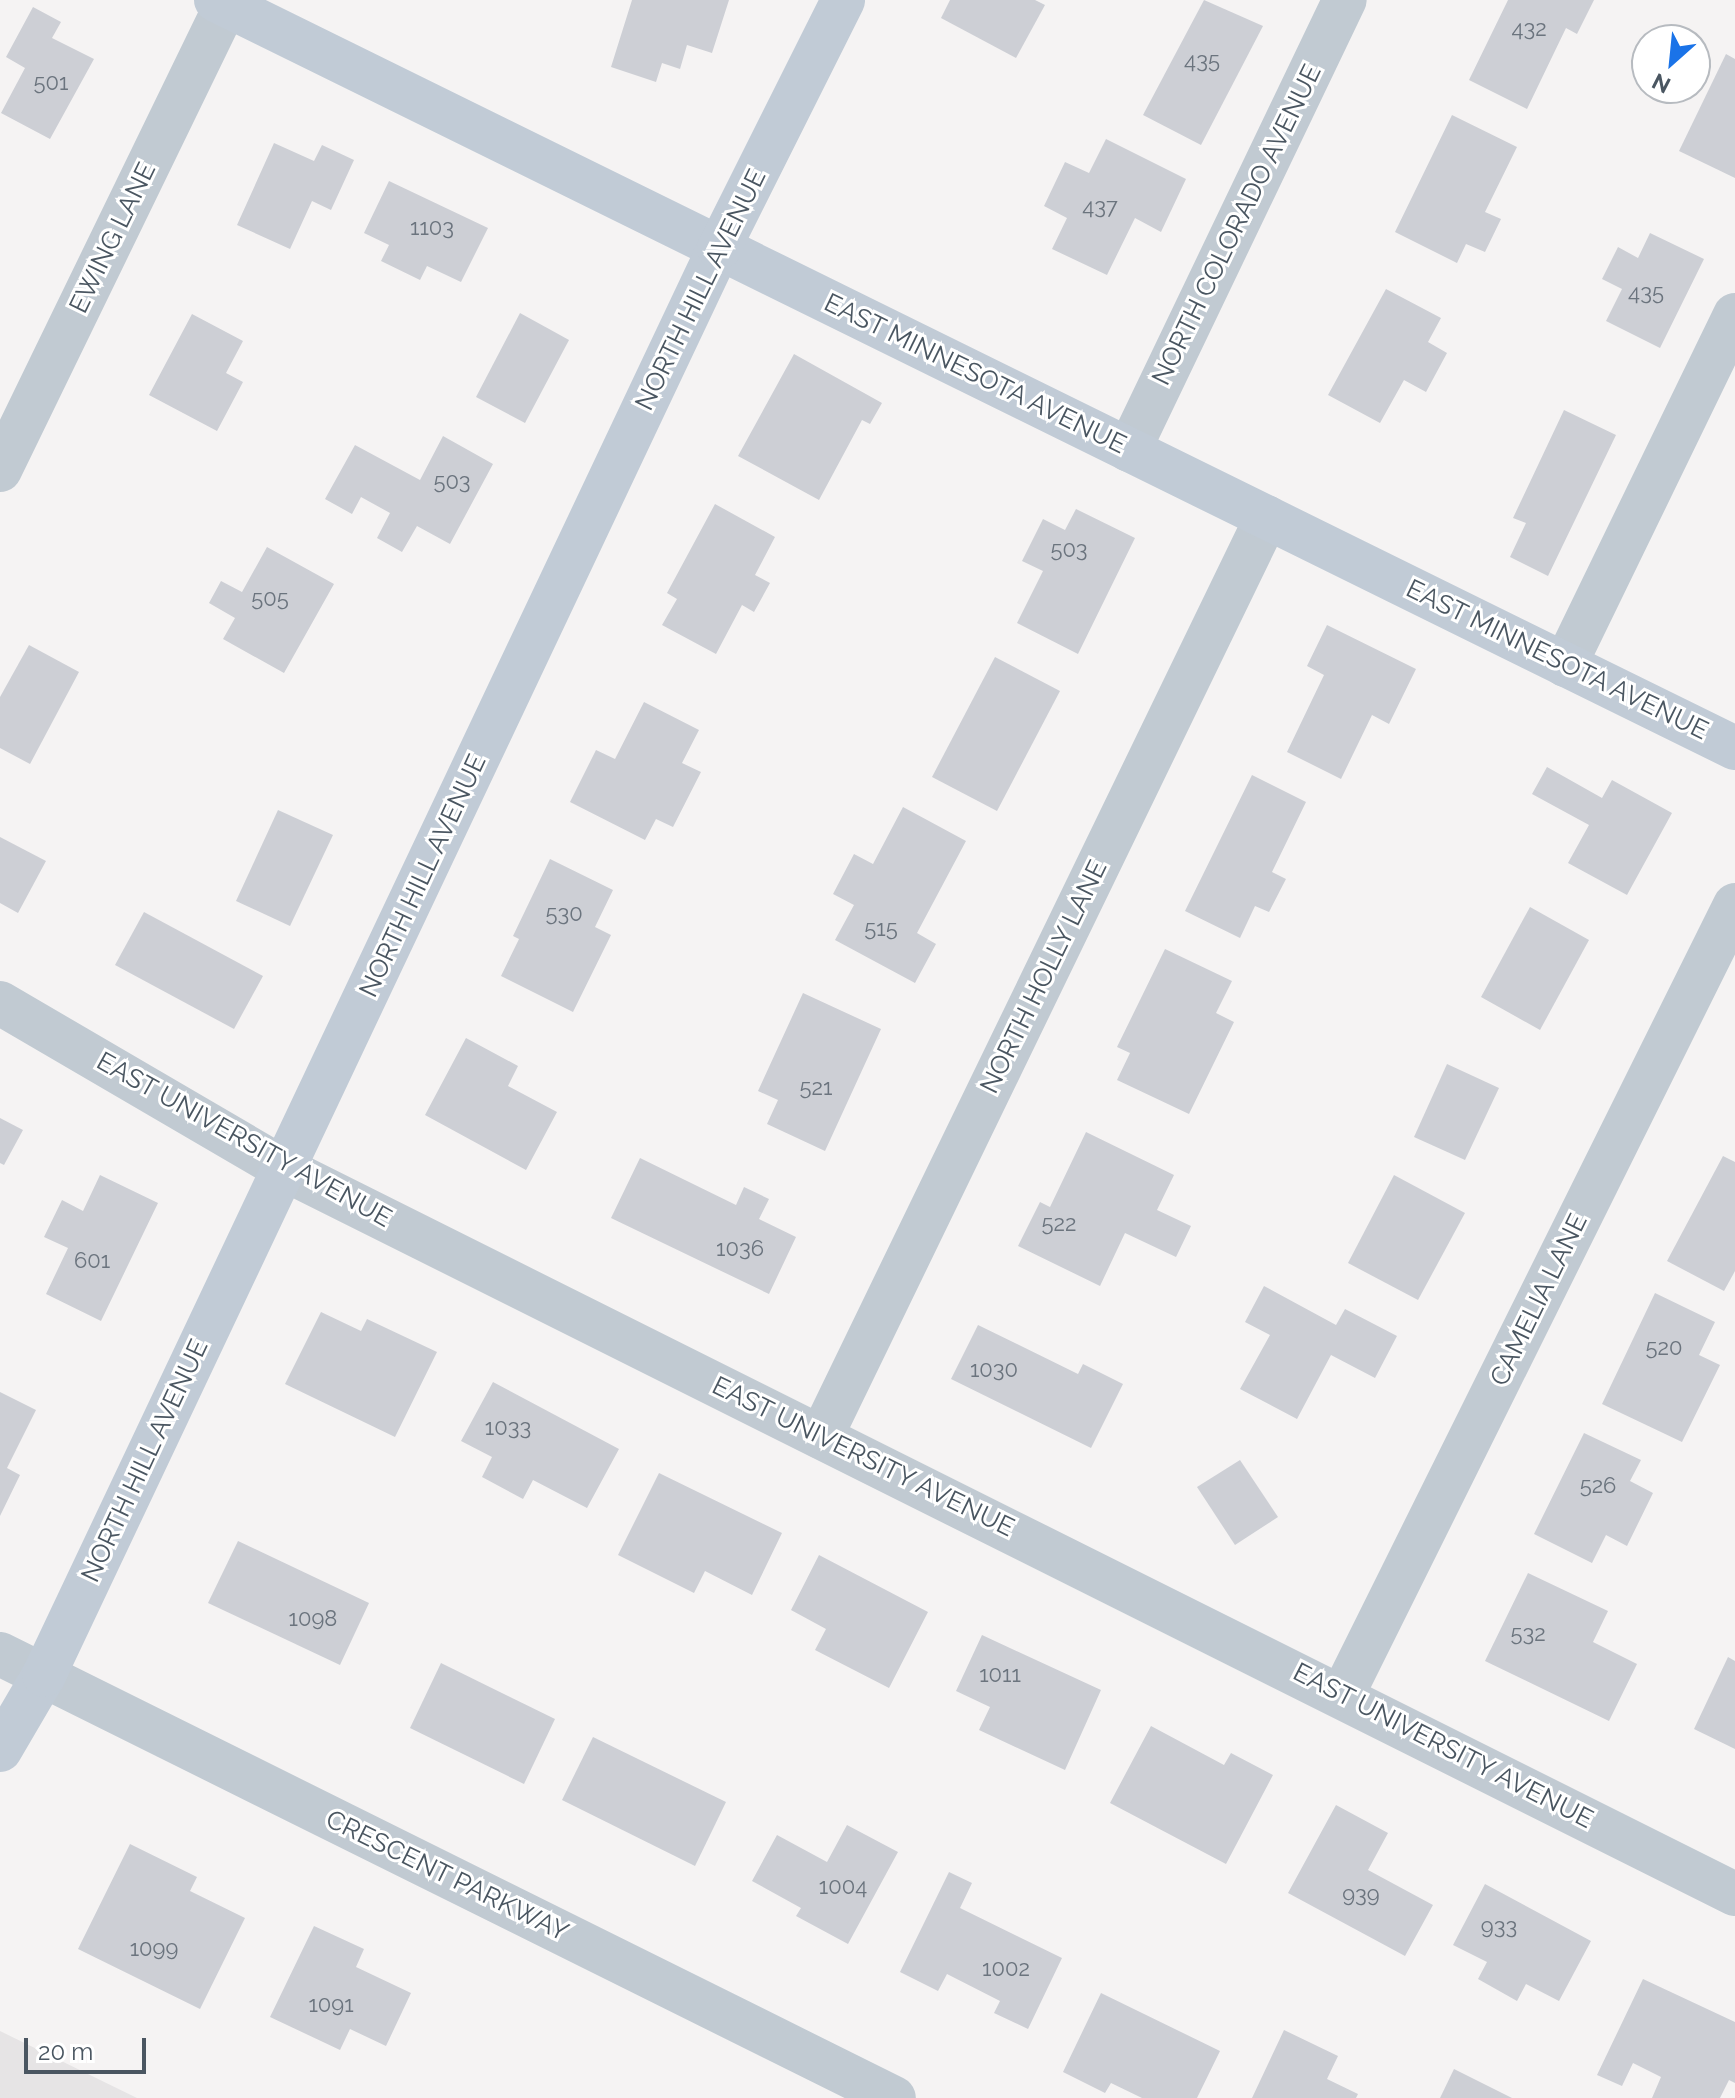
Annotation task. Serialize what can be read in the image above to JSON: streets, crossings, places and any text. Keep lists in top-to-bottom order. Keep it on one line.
{"streets":{"street":["NORTH COLORADO AVENUE","EWING LANE","NORTH HILL AVENUE","EAST MINNESOTA AVENUE","NORTH HOLLY LANE","EAST UNIVERSITY AVENUE","CAMELIA LANE","CRESCENT PARKWAY"]},"crossings":[["NORTH COLORADO AVENUE","EAST MINNESOTA AVENUE"],["EWING LANE","EAST MINNESOTA AVENUE"],["NORTH HILL AVENUE","EAST MINNESOTA AVENUE"],["NORTH HILL AVENUE","EAST UNIVERSITY AVENUE"],["NORTH HILL AVENUE","CRESCENT PARKWAY"],["EAST MINNESOTA AVENUE","NORTH HOLLY LANE"],["NORTH HOLLY LANE","EAST UNIVERSITY AVENUE"],["EAST UNIVERSITY AVENUE","CAMELIA LANE"]],"house_numbers":["432","435","501","437","1103","435","503","503","505","530","515","521","522","1036","601","520","1030","1033","526","1098","532","1011","1004","939","933","1099","1002","1091"],"scale_bar":"20 m","north":"bottom left"}
